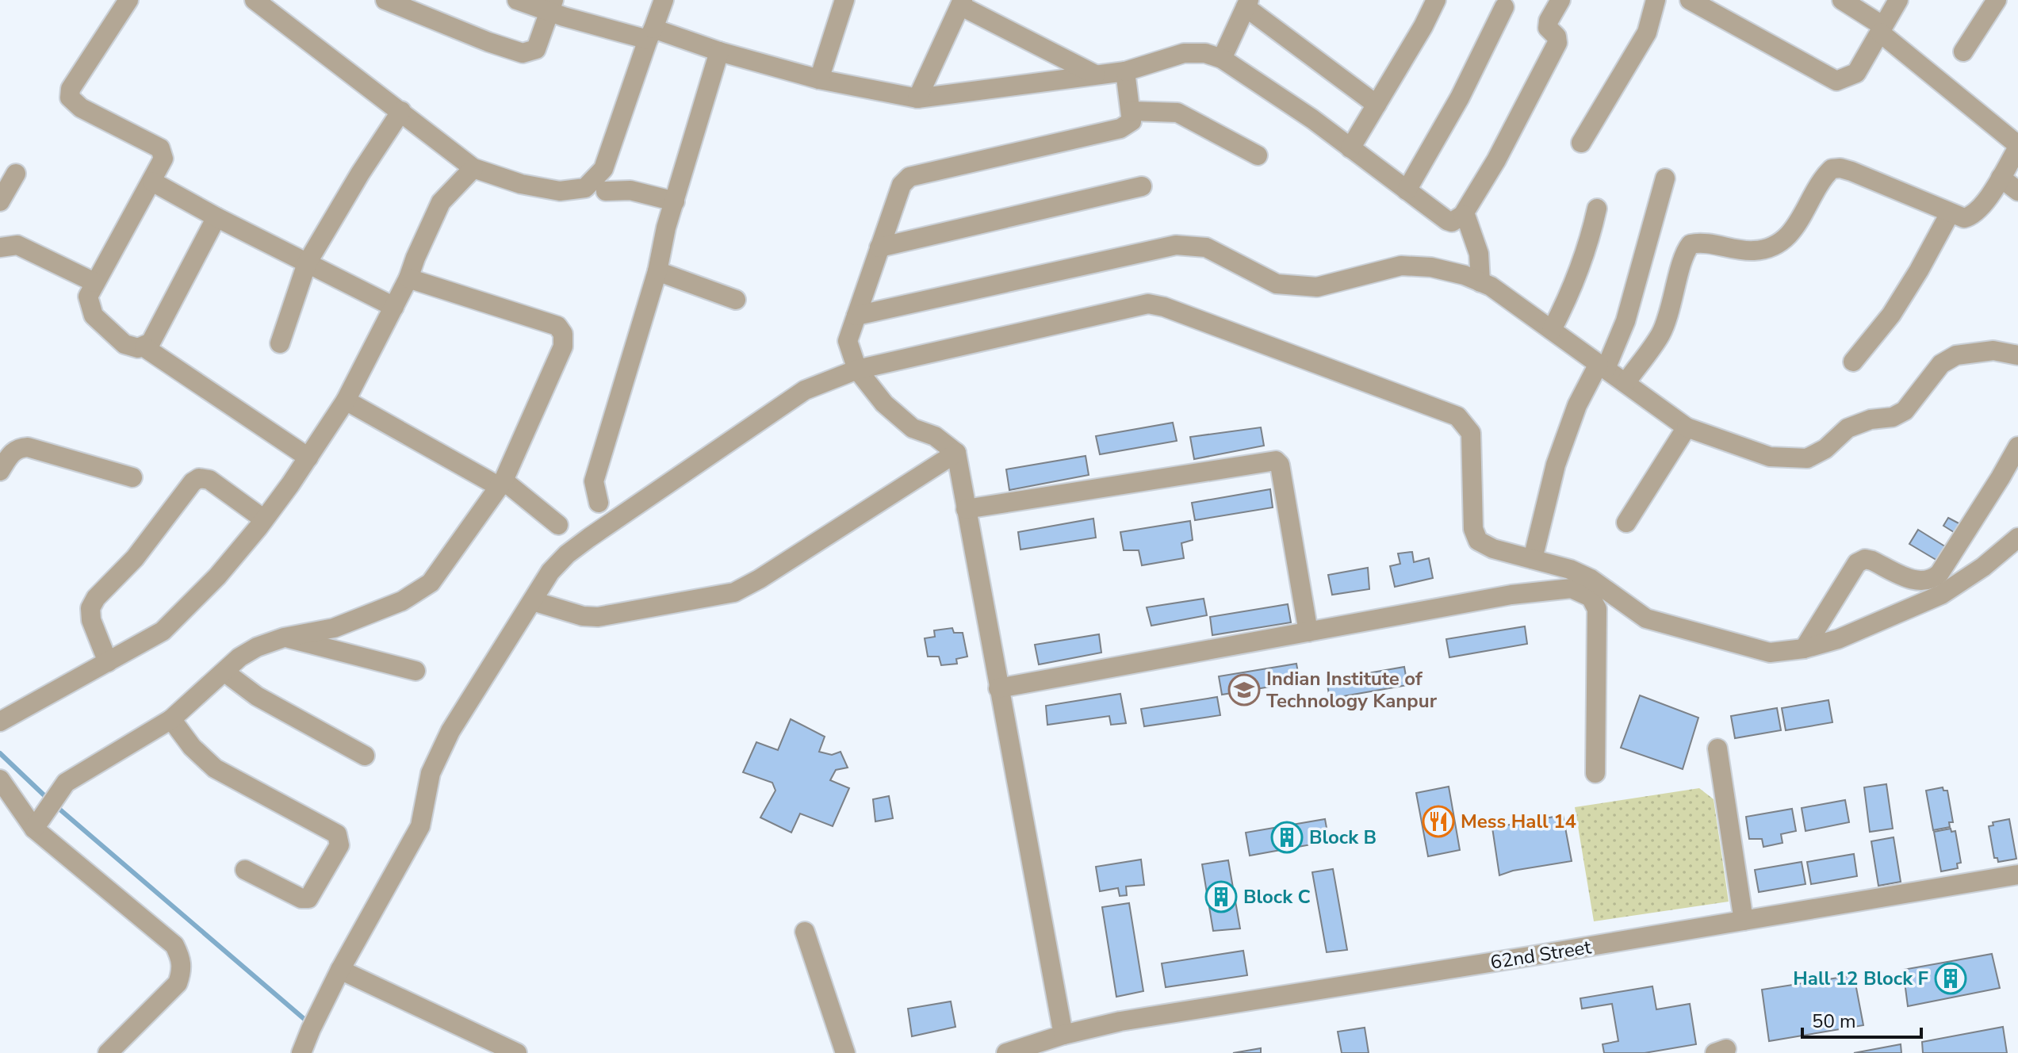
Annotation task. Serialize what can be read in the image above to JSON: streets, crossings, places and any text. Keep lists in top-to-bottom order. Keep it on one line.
{"streets":{"street":["62nd Street"]},"places":{"school or university":["Indian Institute of Technology Kanpur"],"restaurant":["Mess Hall 14"],"building":["Block B","Block C","Hall 12 Block F"]},"scale_bar":"50 m"}
